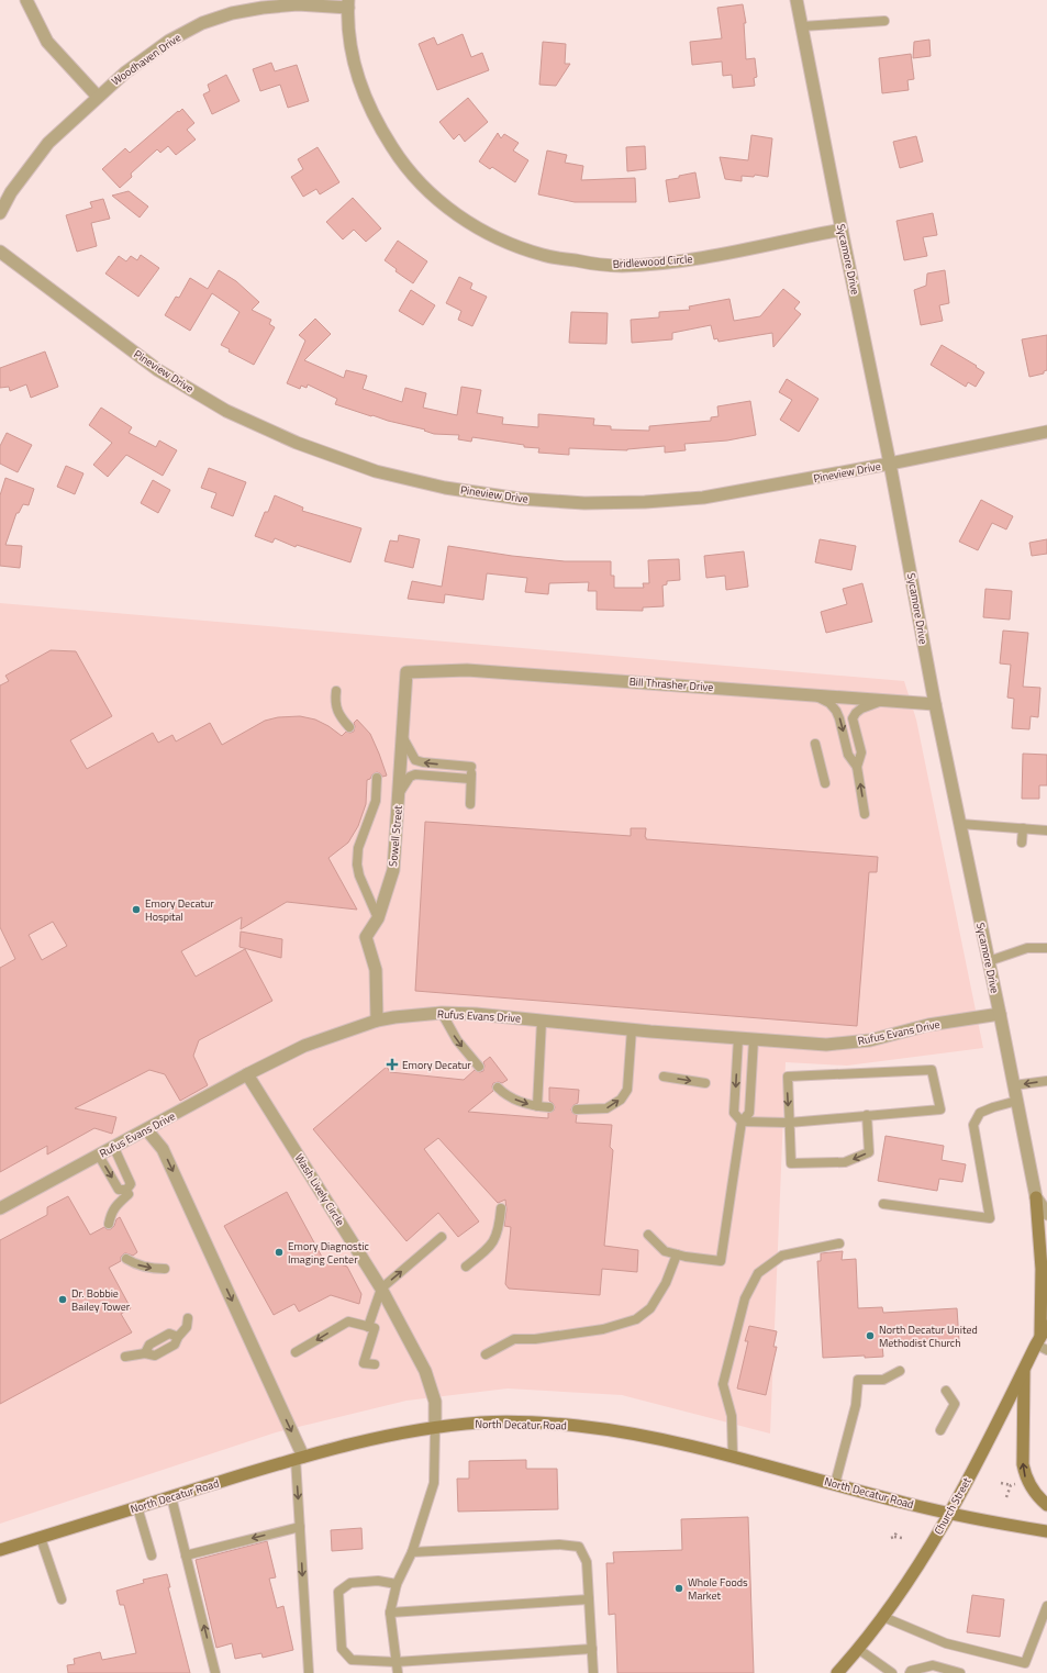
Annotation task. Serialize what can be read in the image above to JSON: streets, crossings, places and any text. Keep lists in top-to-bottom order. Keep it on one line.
{"streets":{"main road":["North Decatur Road","Church Street"],"street":["Woodhaven Drive","Sycamore Drive","Bridlewood Circle","Pineview Drive","Bill Thrasher Drive","Sowell Street","Rufus Evans Drive","Wash Lively Circle"]},"crossings":[["Woodhaven Drive","Bridlewood Circle"],["Sycamore Drive","Bridlewood Circle"],["Sycamore Drive","Pineview Drive"],["Sycamore Drive","Bill Thrasher Drive"],["Sycamore Drive","Rufus Evans Drive"],["Bill Thrasher Drive","Sowell Street"],["Sowell Street","Rufus Evans Drive"],["Rufus Evans Drive","Wash Lively Circle"],["Wash Lively Circle","North Decatur Road"],["North Decatur Road","Church Street"]],"places":{"other":["Emory Decatur Hospital","Emory Diagnostic Imaging Center","Dr. Bobbie Bailey Tower","North Decatur United Methodist Church","Whole Foods Market"],"health":["Emory Decatur"]}}
